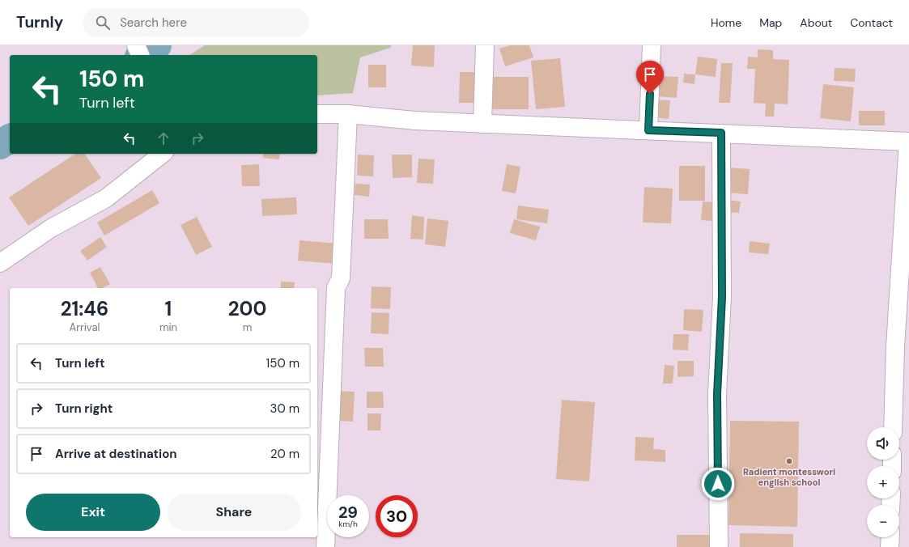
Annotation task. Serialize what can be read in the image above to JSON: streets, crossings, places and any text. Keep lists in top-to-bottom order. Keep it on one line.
{"places":["Radient montesswori english school"],"page":{"header":"Turnly","search":"Search here","nav":["Home","Map","About","Contact"],"turn":["150 m","Turn left"],"eta":["21:46","Arrival","1","min","200","m"],"list":[{"name":"Turn left","value":"150 m"},{"name":"Turn right","value":"30 m"},{"name":"Arrive at destination","value":"20 m"}],"map_buttons":["+","−"],"buttons":["Exit","Share"],"speed":"29 km/h","limit":"30"}}
